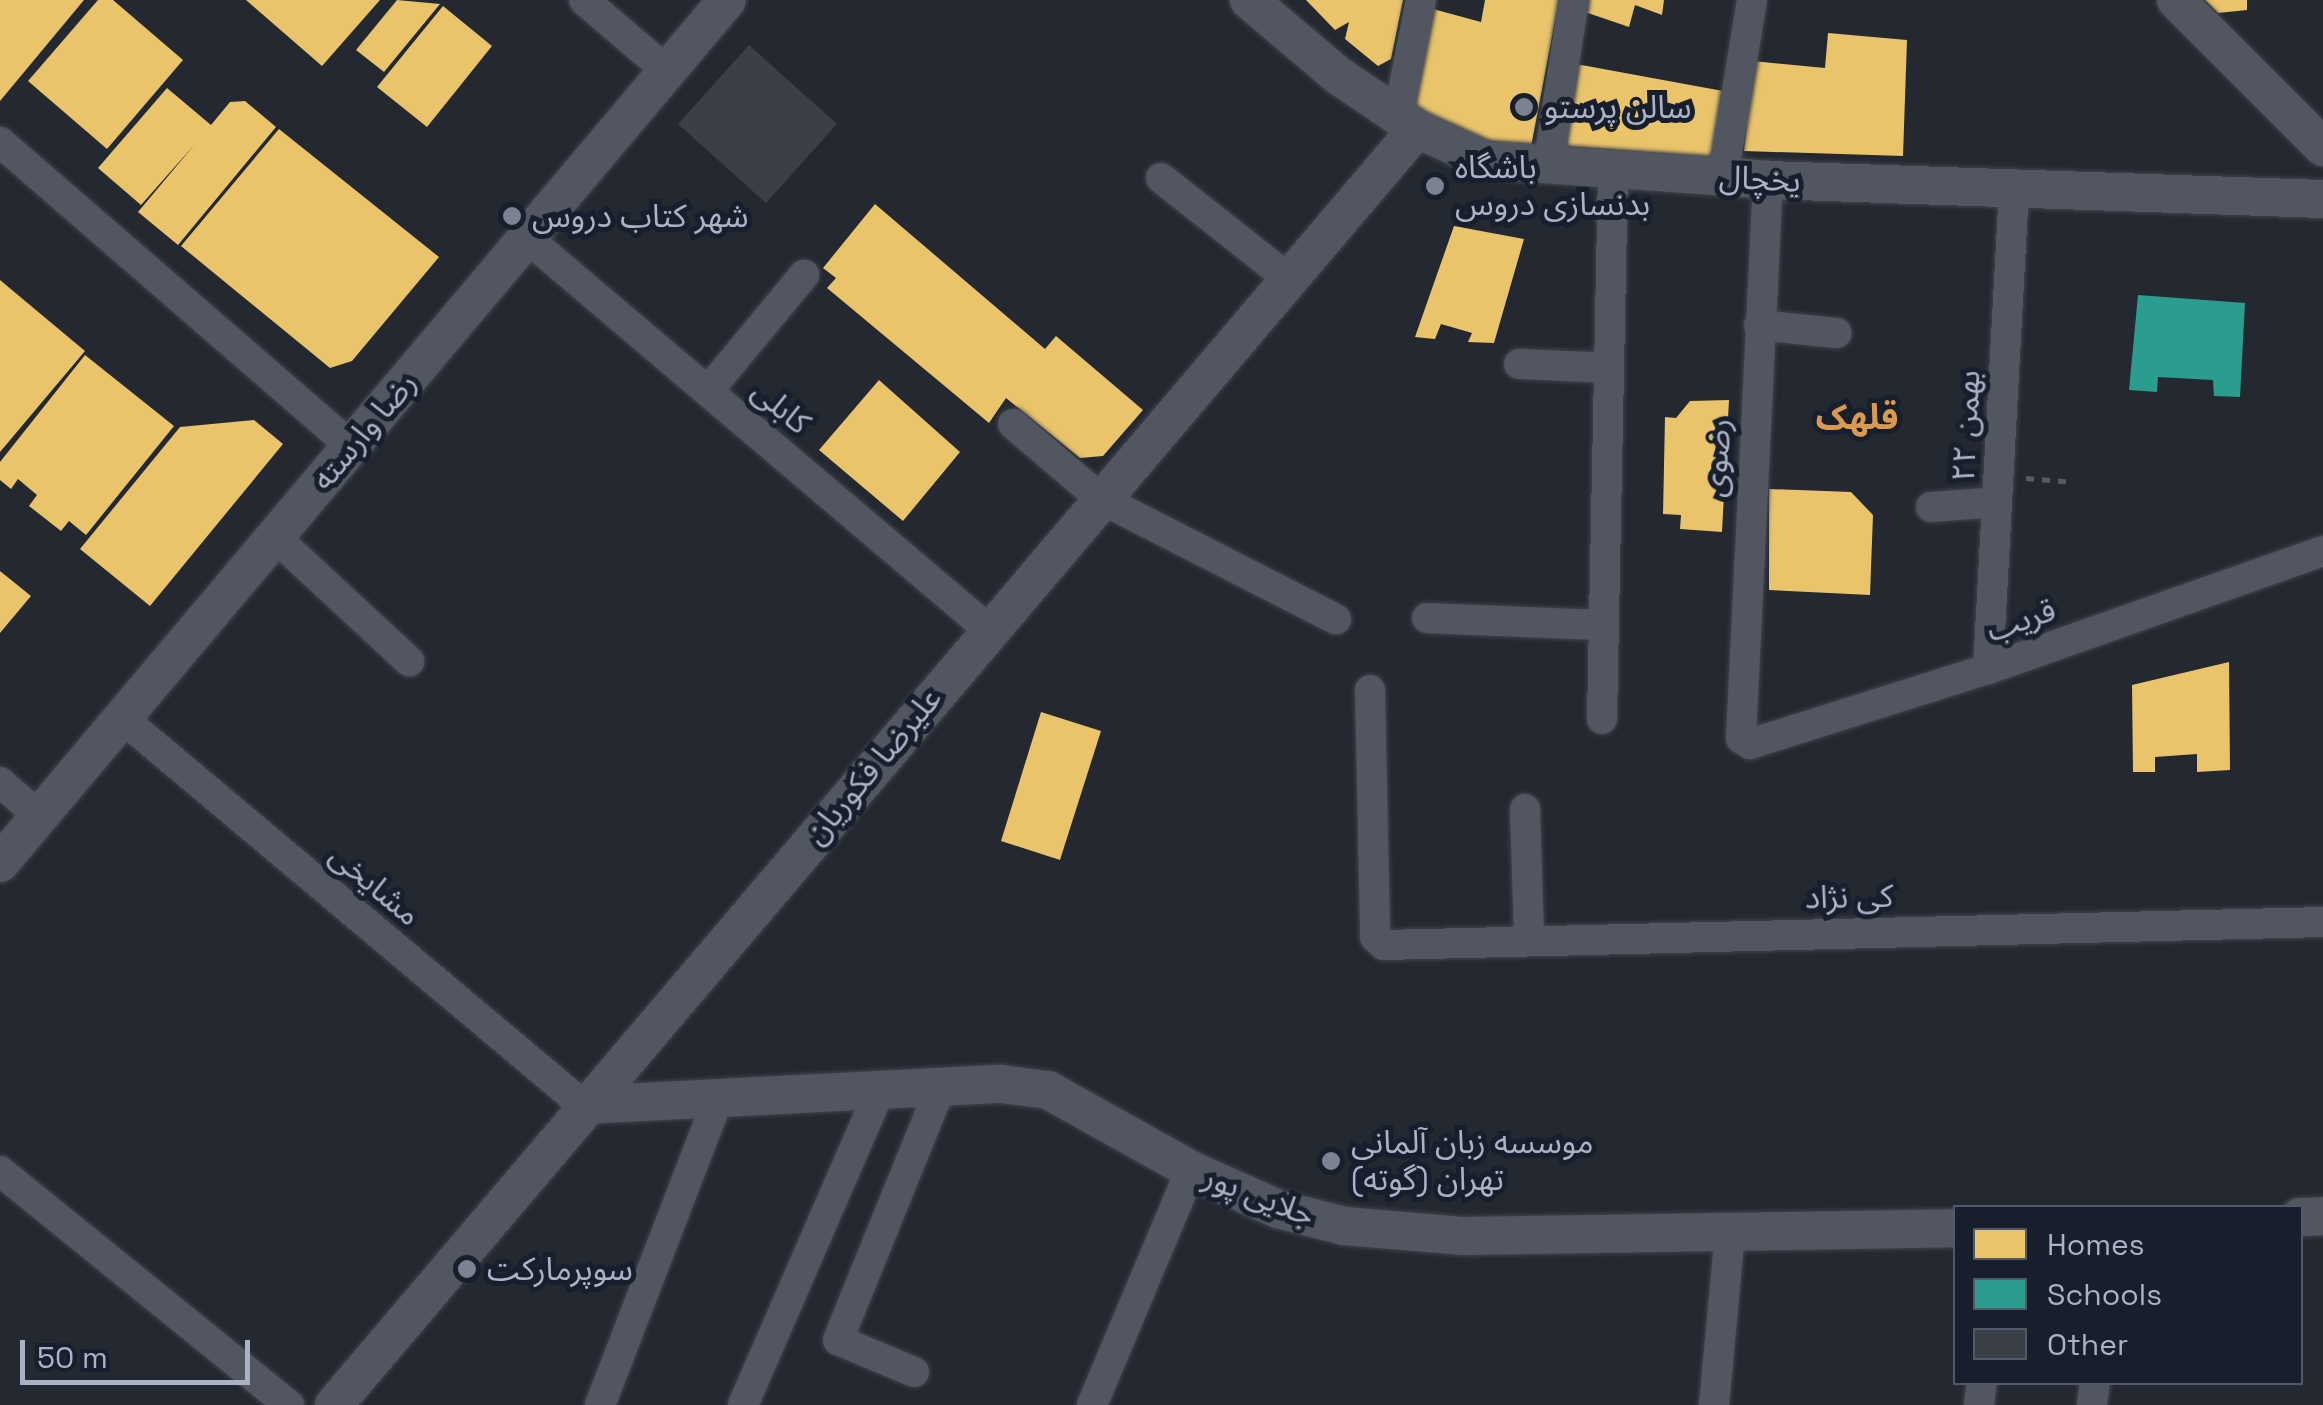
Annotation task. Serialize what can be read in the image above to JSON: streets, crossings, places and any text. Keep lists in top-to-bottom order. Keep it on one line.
{"streets":{"street":["یخچال","کابلی","۲۲ بهمن","رضا وارسته","رضوی","قریب","علیرضا فکوریان","مشایخی","کی نژاد","جلایی پور"]},"crossings":[["یخچال","۲۲ بهمن"],["یخچال","رضوی"],["یخچال","علیرضا فکوریان"],["کابلی","رضا وارسته"],["کابلی","علیرضا فکوریان"],["۲۲ بهمن","قریب"],["رضا وارسته","مشایخی"],["رضوی","قریب"],["علیرضا فکوریان","مشایخی"],["علیرضا فکوریان","جلایی پور"],["مشایخی","جلایی پور"]],"districts":["قلهک"],"places":["سالن پرستو","باشگاه بدنسازی دروس","شهر کتاب دروس","موسسه زبان آلمانی تهران (گوته)","سوپرمارکت"],"legend":["Homes","Schools","Other"],"scale_bar":"50 m"}
